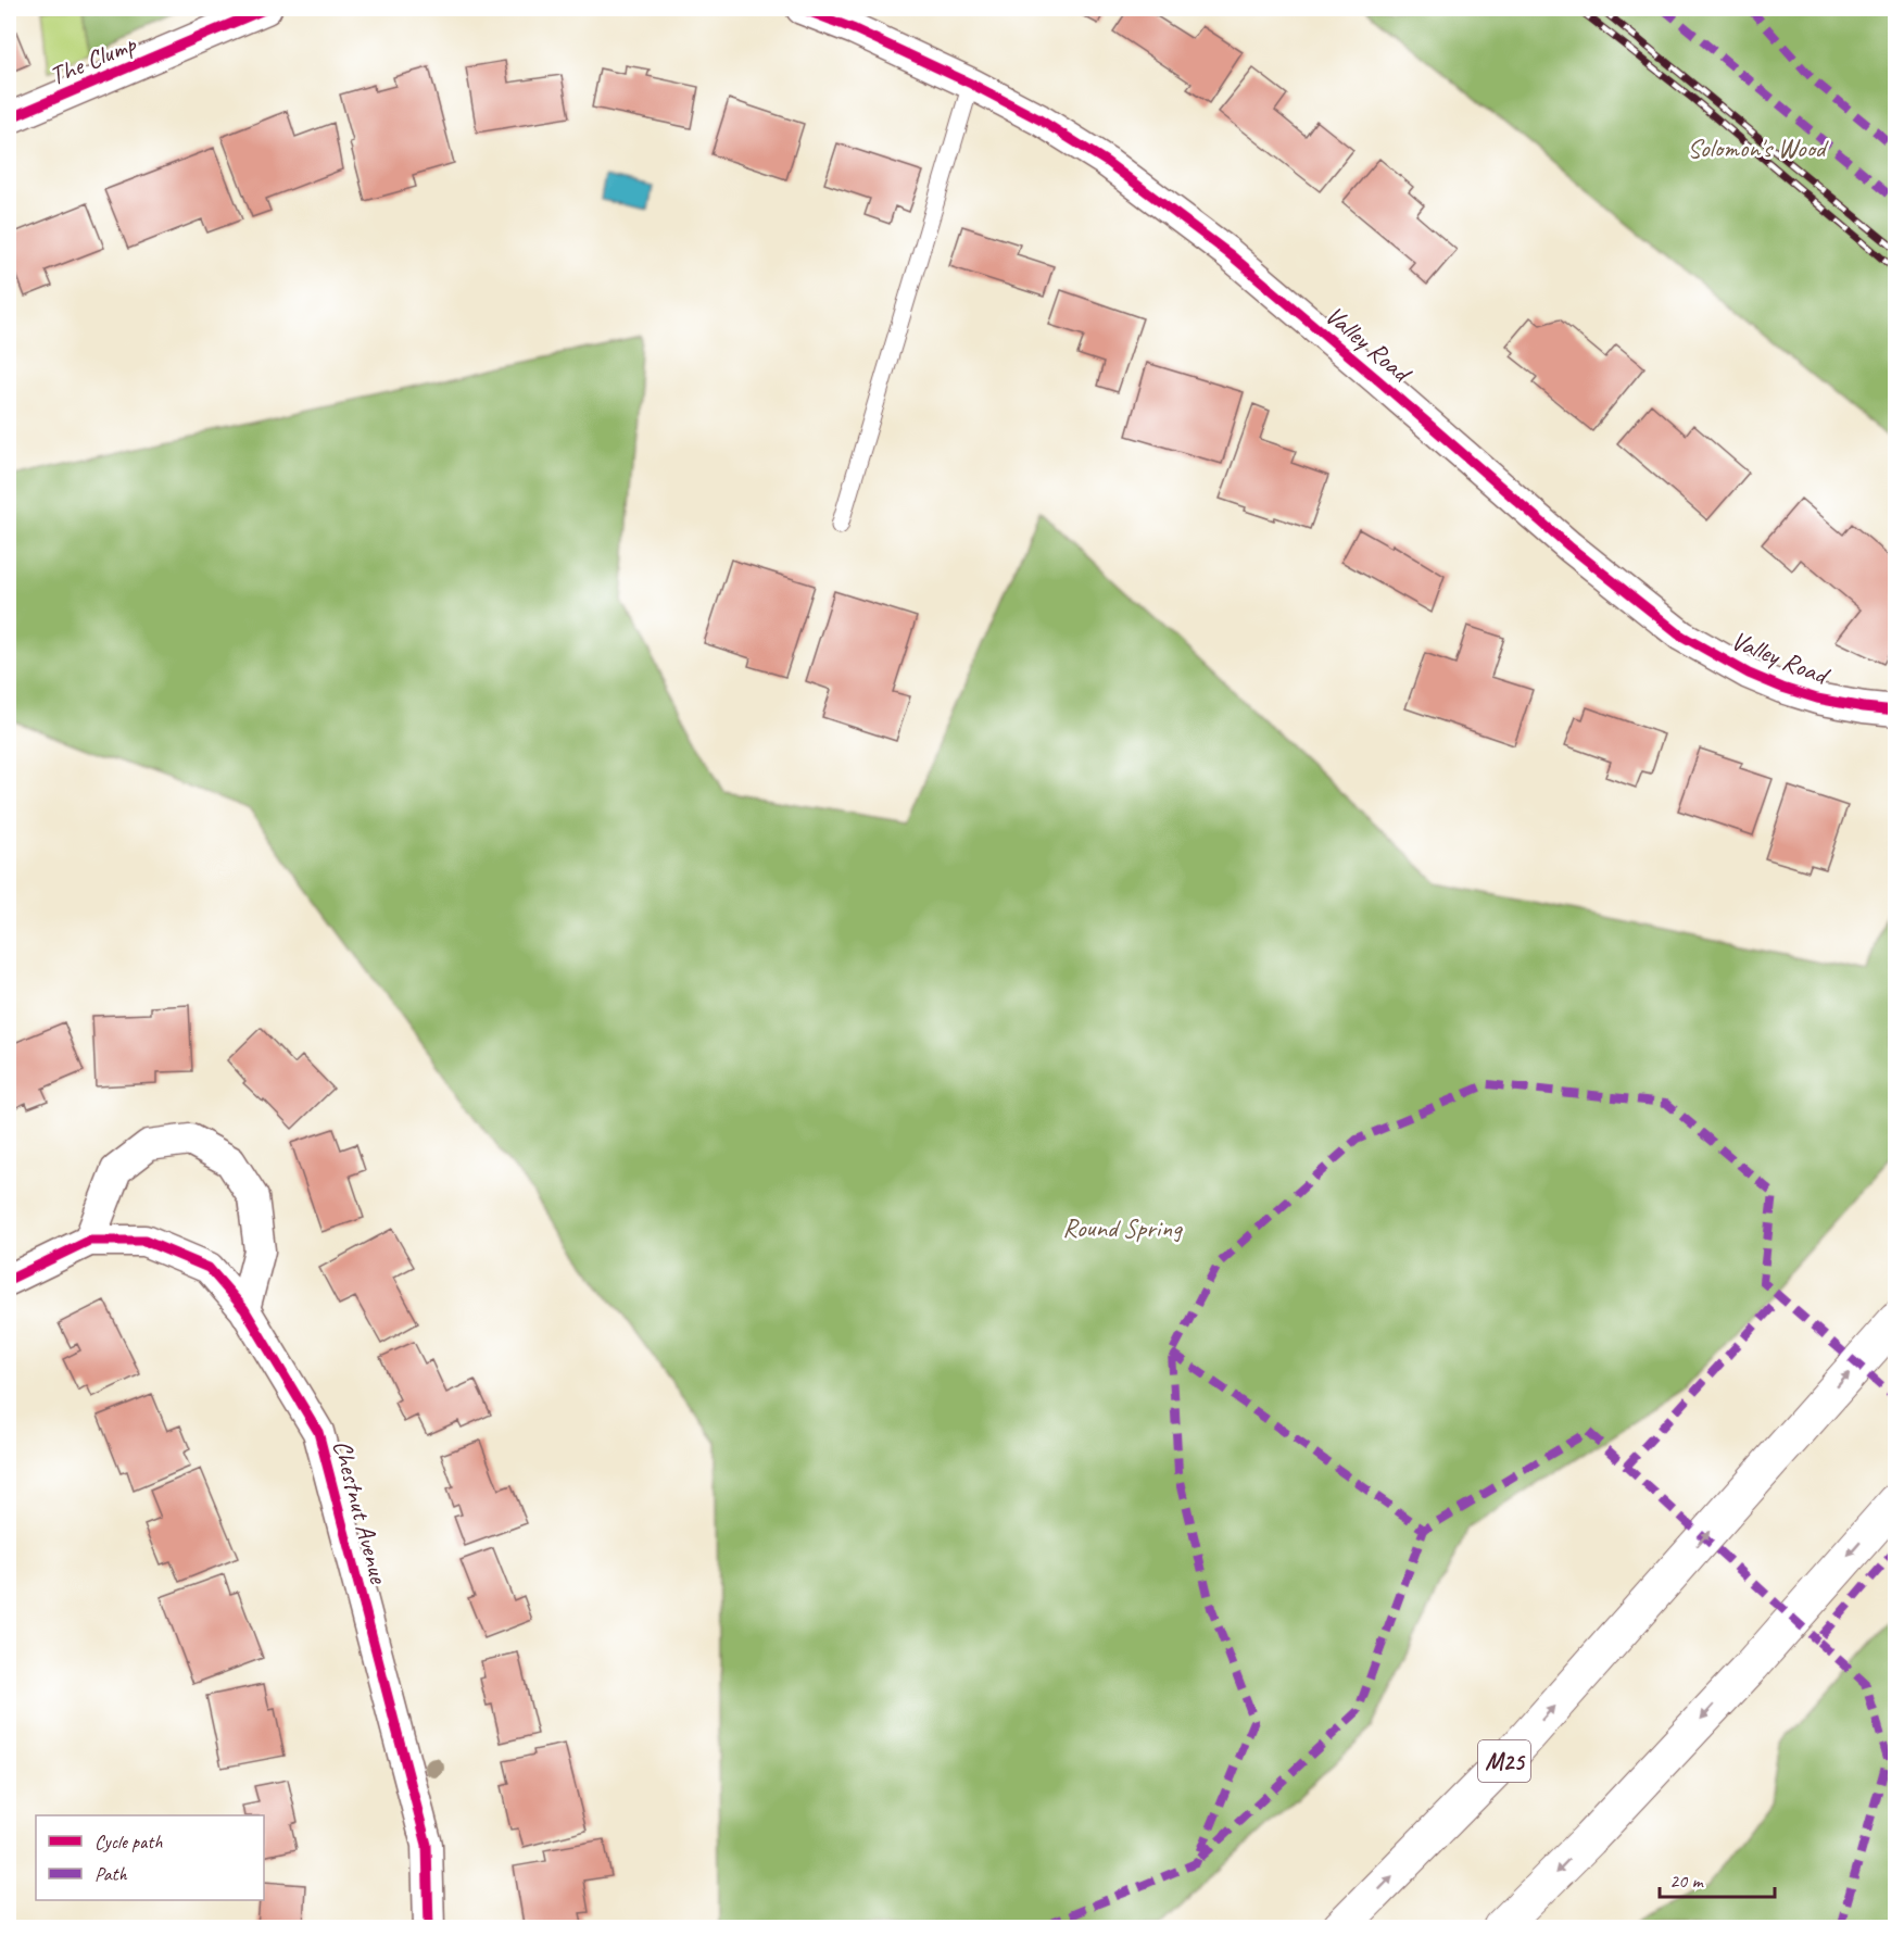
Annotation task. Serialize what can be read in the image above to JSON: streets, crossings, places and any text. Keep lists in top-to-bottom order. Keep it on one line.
{"streets":{"highway":["M25"],"street":["The Clump","Valley Road","Chestnut Avenue"]},"parks":["Solomon's Wood","Round Spring"],"legend":["Cycle path","Path"],"scale_bar":"20 m"}
